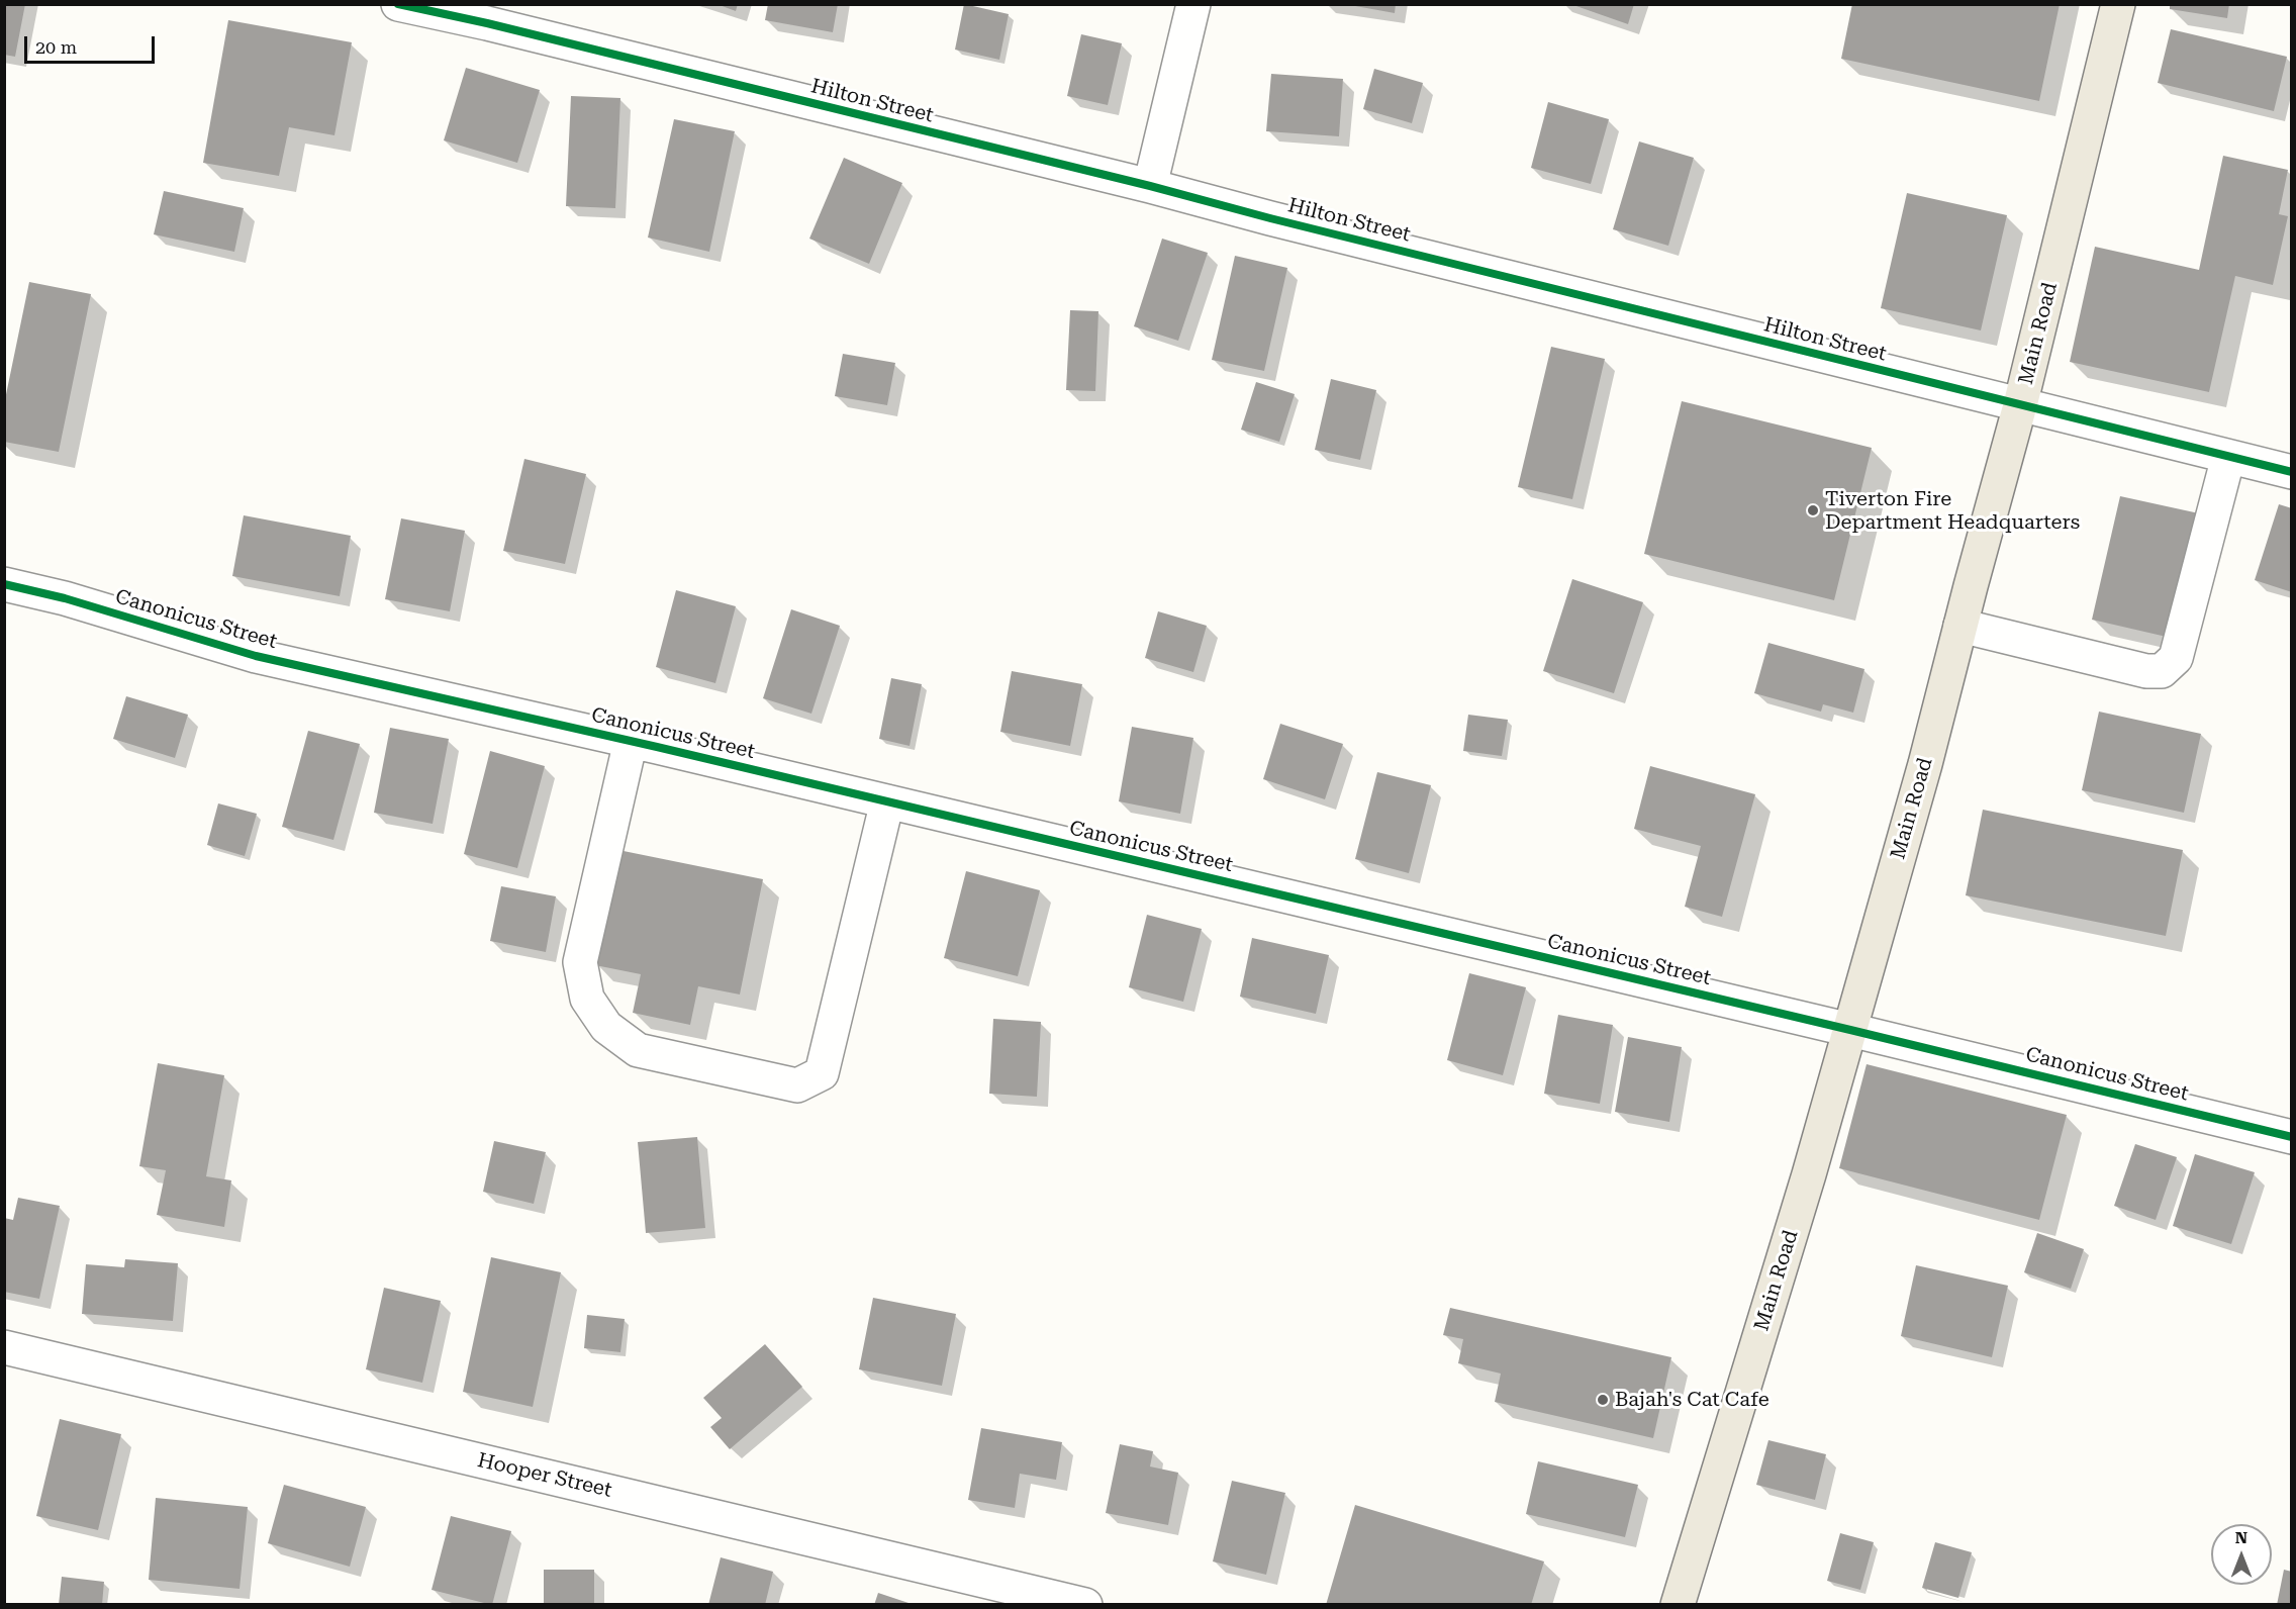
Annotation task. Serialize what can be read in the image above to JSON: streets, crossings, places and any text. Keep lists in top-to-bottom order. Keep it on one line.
{"streets":{"main road":["Main Road"],"street":["Hilton Street","Canonicus Street","Hooper Street"]},"crossings":[["Hilton Street","Main Road"],["Main Road","Canonicus Street"]],"places":["Tiverton Fire Department Headquarters","Bajah's Cat Cafe"],"scale_bar":"20 m","north":"top"}
